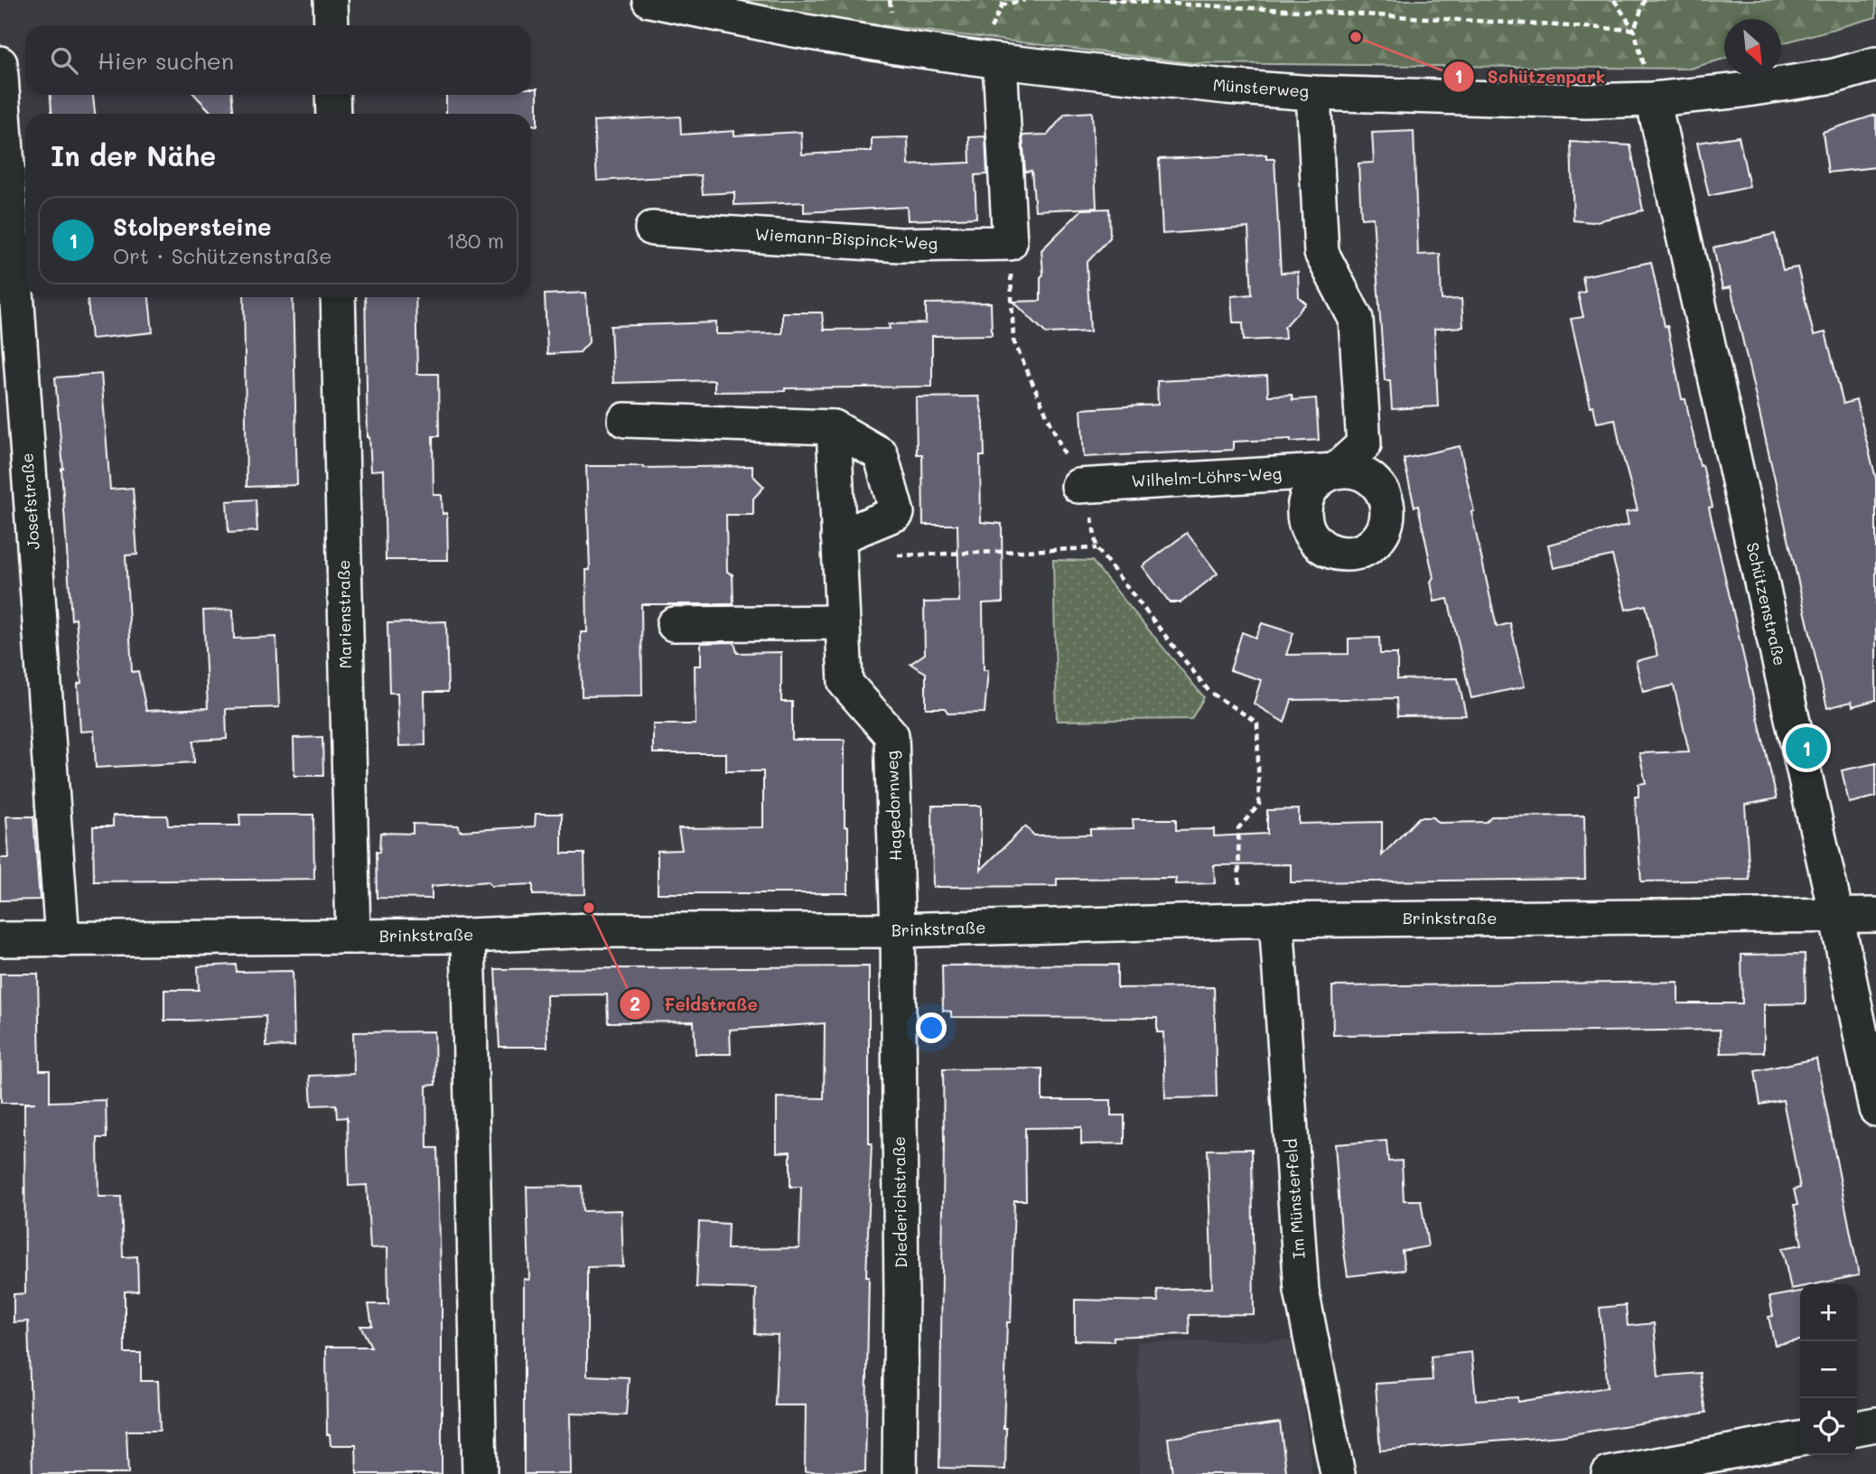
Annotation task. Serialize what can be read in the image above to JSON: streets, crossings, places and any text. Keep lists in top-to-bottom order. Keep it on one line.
{"streets":{"street":["Münsterweg","Wiemann-Bispinck-Weg","Wilhelm-Löhrs-Weg","Josefstraße","Schützenstraße","Marienstraße","Hagedornweg","Brinkstraße","Im Münsterfeld","Diederichstraße"]},"crossings":[["Münsterweg","Wilhelm-Löhrs-Weg"],["Münsterweg","Schützenstraße"],["Josefstraße","Brinkstraße"],["Schützenstraße","Brinkstraße"],["Marienstraße","Brinkstraße"],["Hagedornweg","Brinkstraße"],["Hagedornweg","Diederichstraße"],["Brinkstraße","Im Münsterfeld"],["Brinkstraße","Diederichstraße"]],"places":["Schützenpark","Feldstraße"],"north":"bottom right","page":{"search":"Hier suchen","heading":"In der Nähe","list":[{"mark":"1","name":"Stolpersteine","note":"Ort · Schützenstraße","value":"180 m"}],"pins":"1","map_buttons":["+","−"]}}
